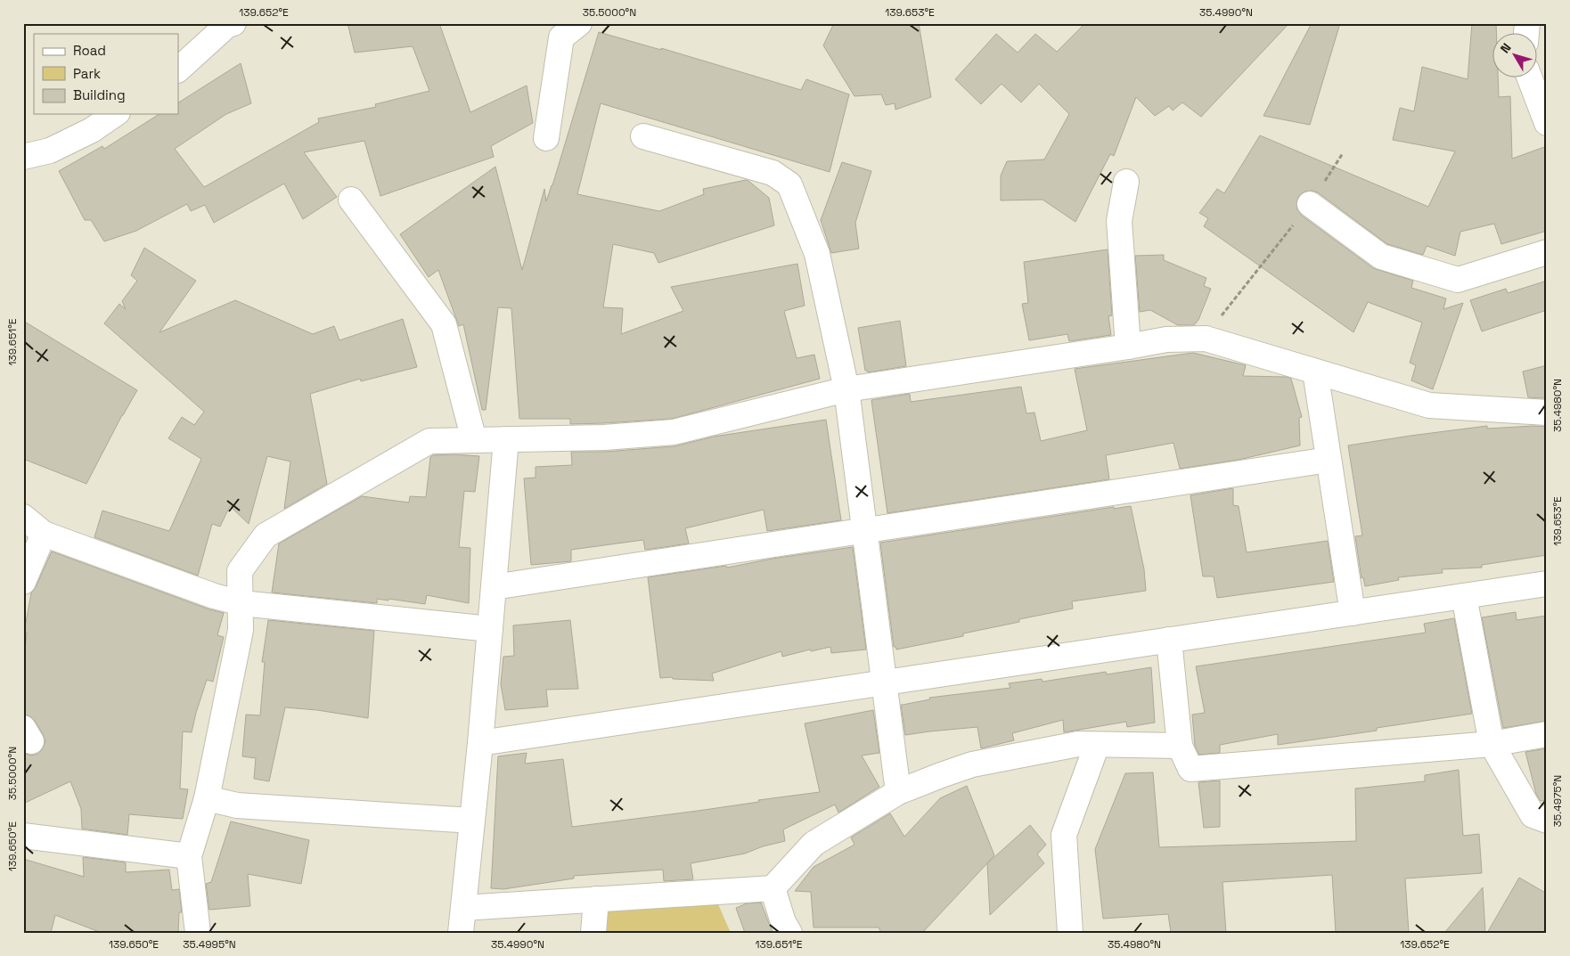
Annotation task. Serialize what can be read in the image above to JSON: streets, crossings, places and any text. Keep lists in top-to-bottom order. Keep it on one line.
{"legend":["Road","Park","Building"],"north":"top left","coordinates":["139.652°E","35.5000°N","139.653°E","35.4990°N","139.651°E","35.4980°N","35.4975°N","139.650°E","35.4995°N"]}
